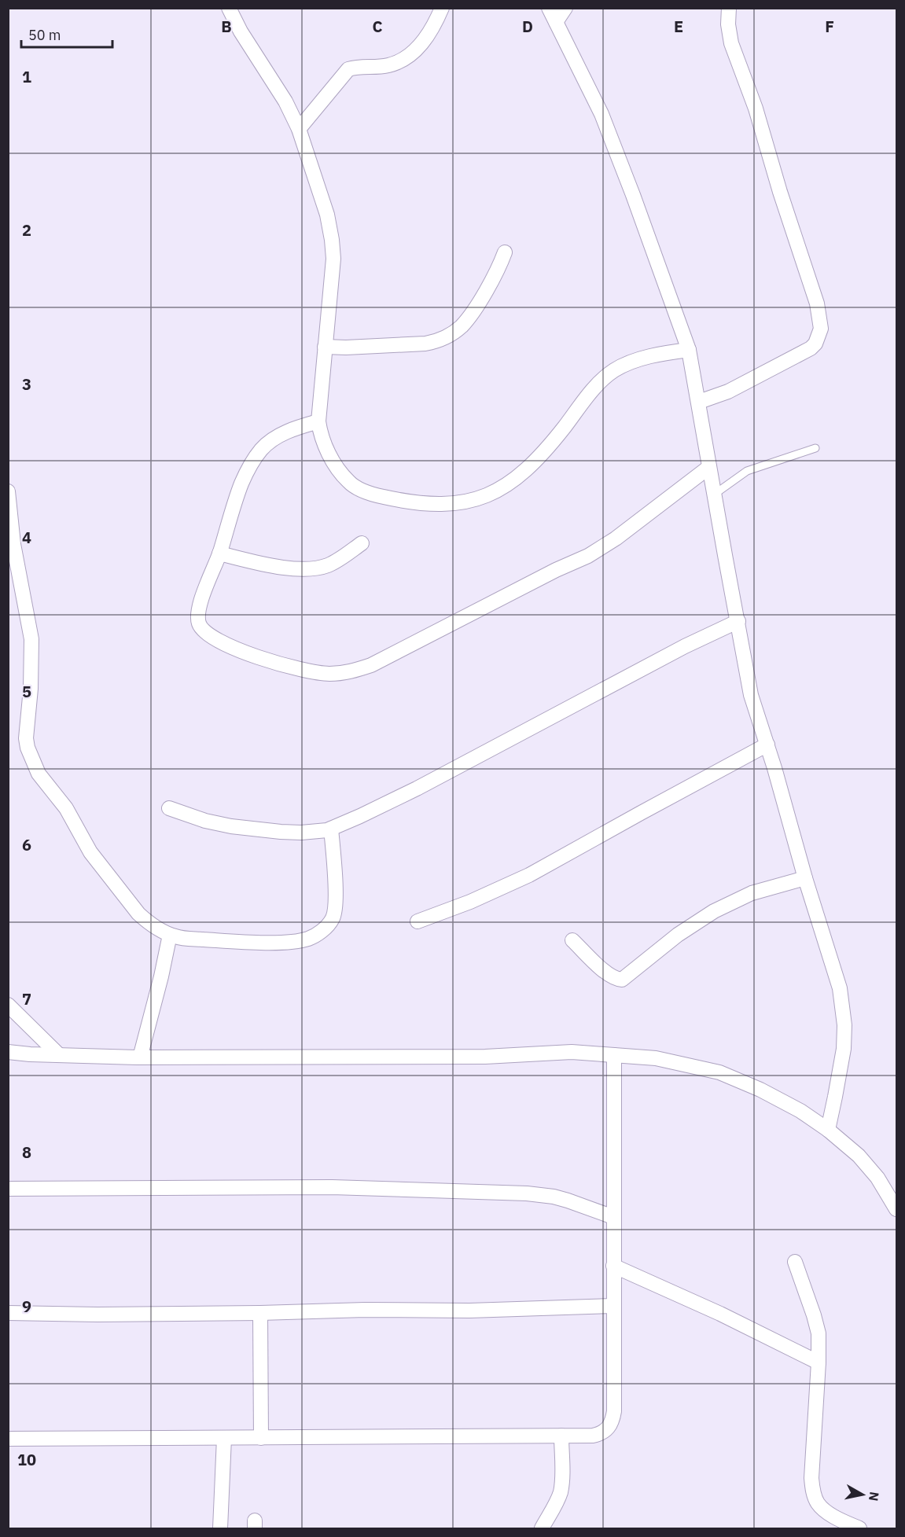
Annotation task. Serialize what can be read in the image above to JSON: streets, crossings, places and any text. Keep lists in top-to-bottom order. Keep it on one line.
{"scale_bar":"50 m","north":"right","grid":{"columns":["B","C","D","E","F"],"rows":["1","2","3","4","5","6","7","8","9","10"]}}
